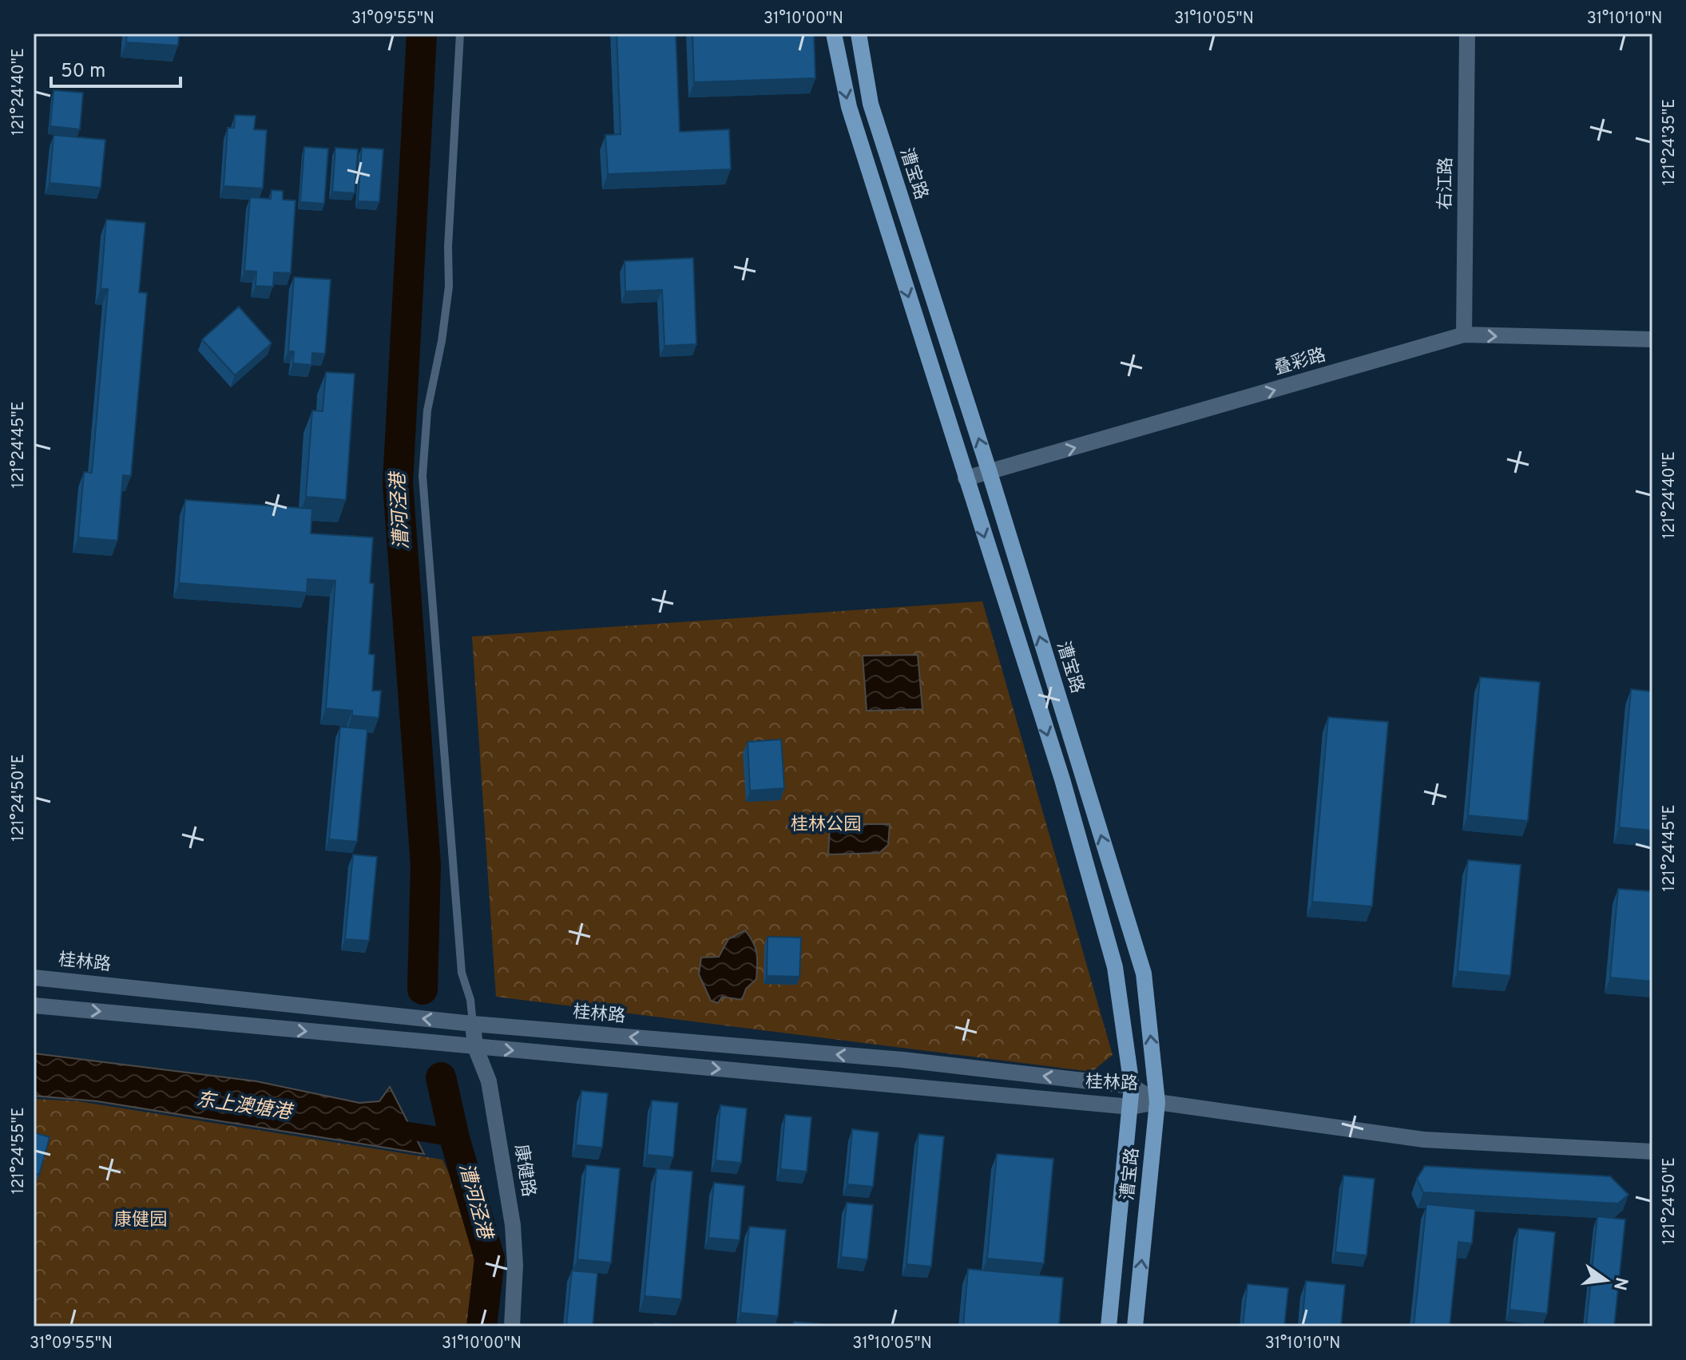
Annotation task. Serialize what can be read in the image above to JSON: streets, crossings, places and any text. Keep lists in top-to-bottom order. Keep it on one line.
{"streets":{"main road":["漕宝路","右江路","叠彩路","桂林路","康健路"]},"crossings":[["漕宝路","叠彩路"],["漕宝路","桂林路"],["右江路","叠彩路"],["桂林路","康健路"]],"one_way":["叠彩路"],"water":["漕河泾港","东上澳塘港"],"parks":["桂林公园","康健园"],"scale_bar":"50 m","north":"right","coordinates":["31°09'55\"N","31°10'00\"N","31°10'05\"N","31°10'10\"N","121°24'40\"E","121°24'35\"E","121°24'45\"E","121°24'50\"E","121°24'55\"E"]}
